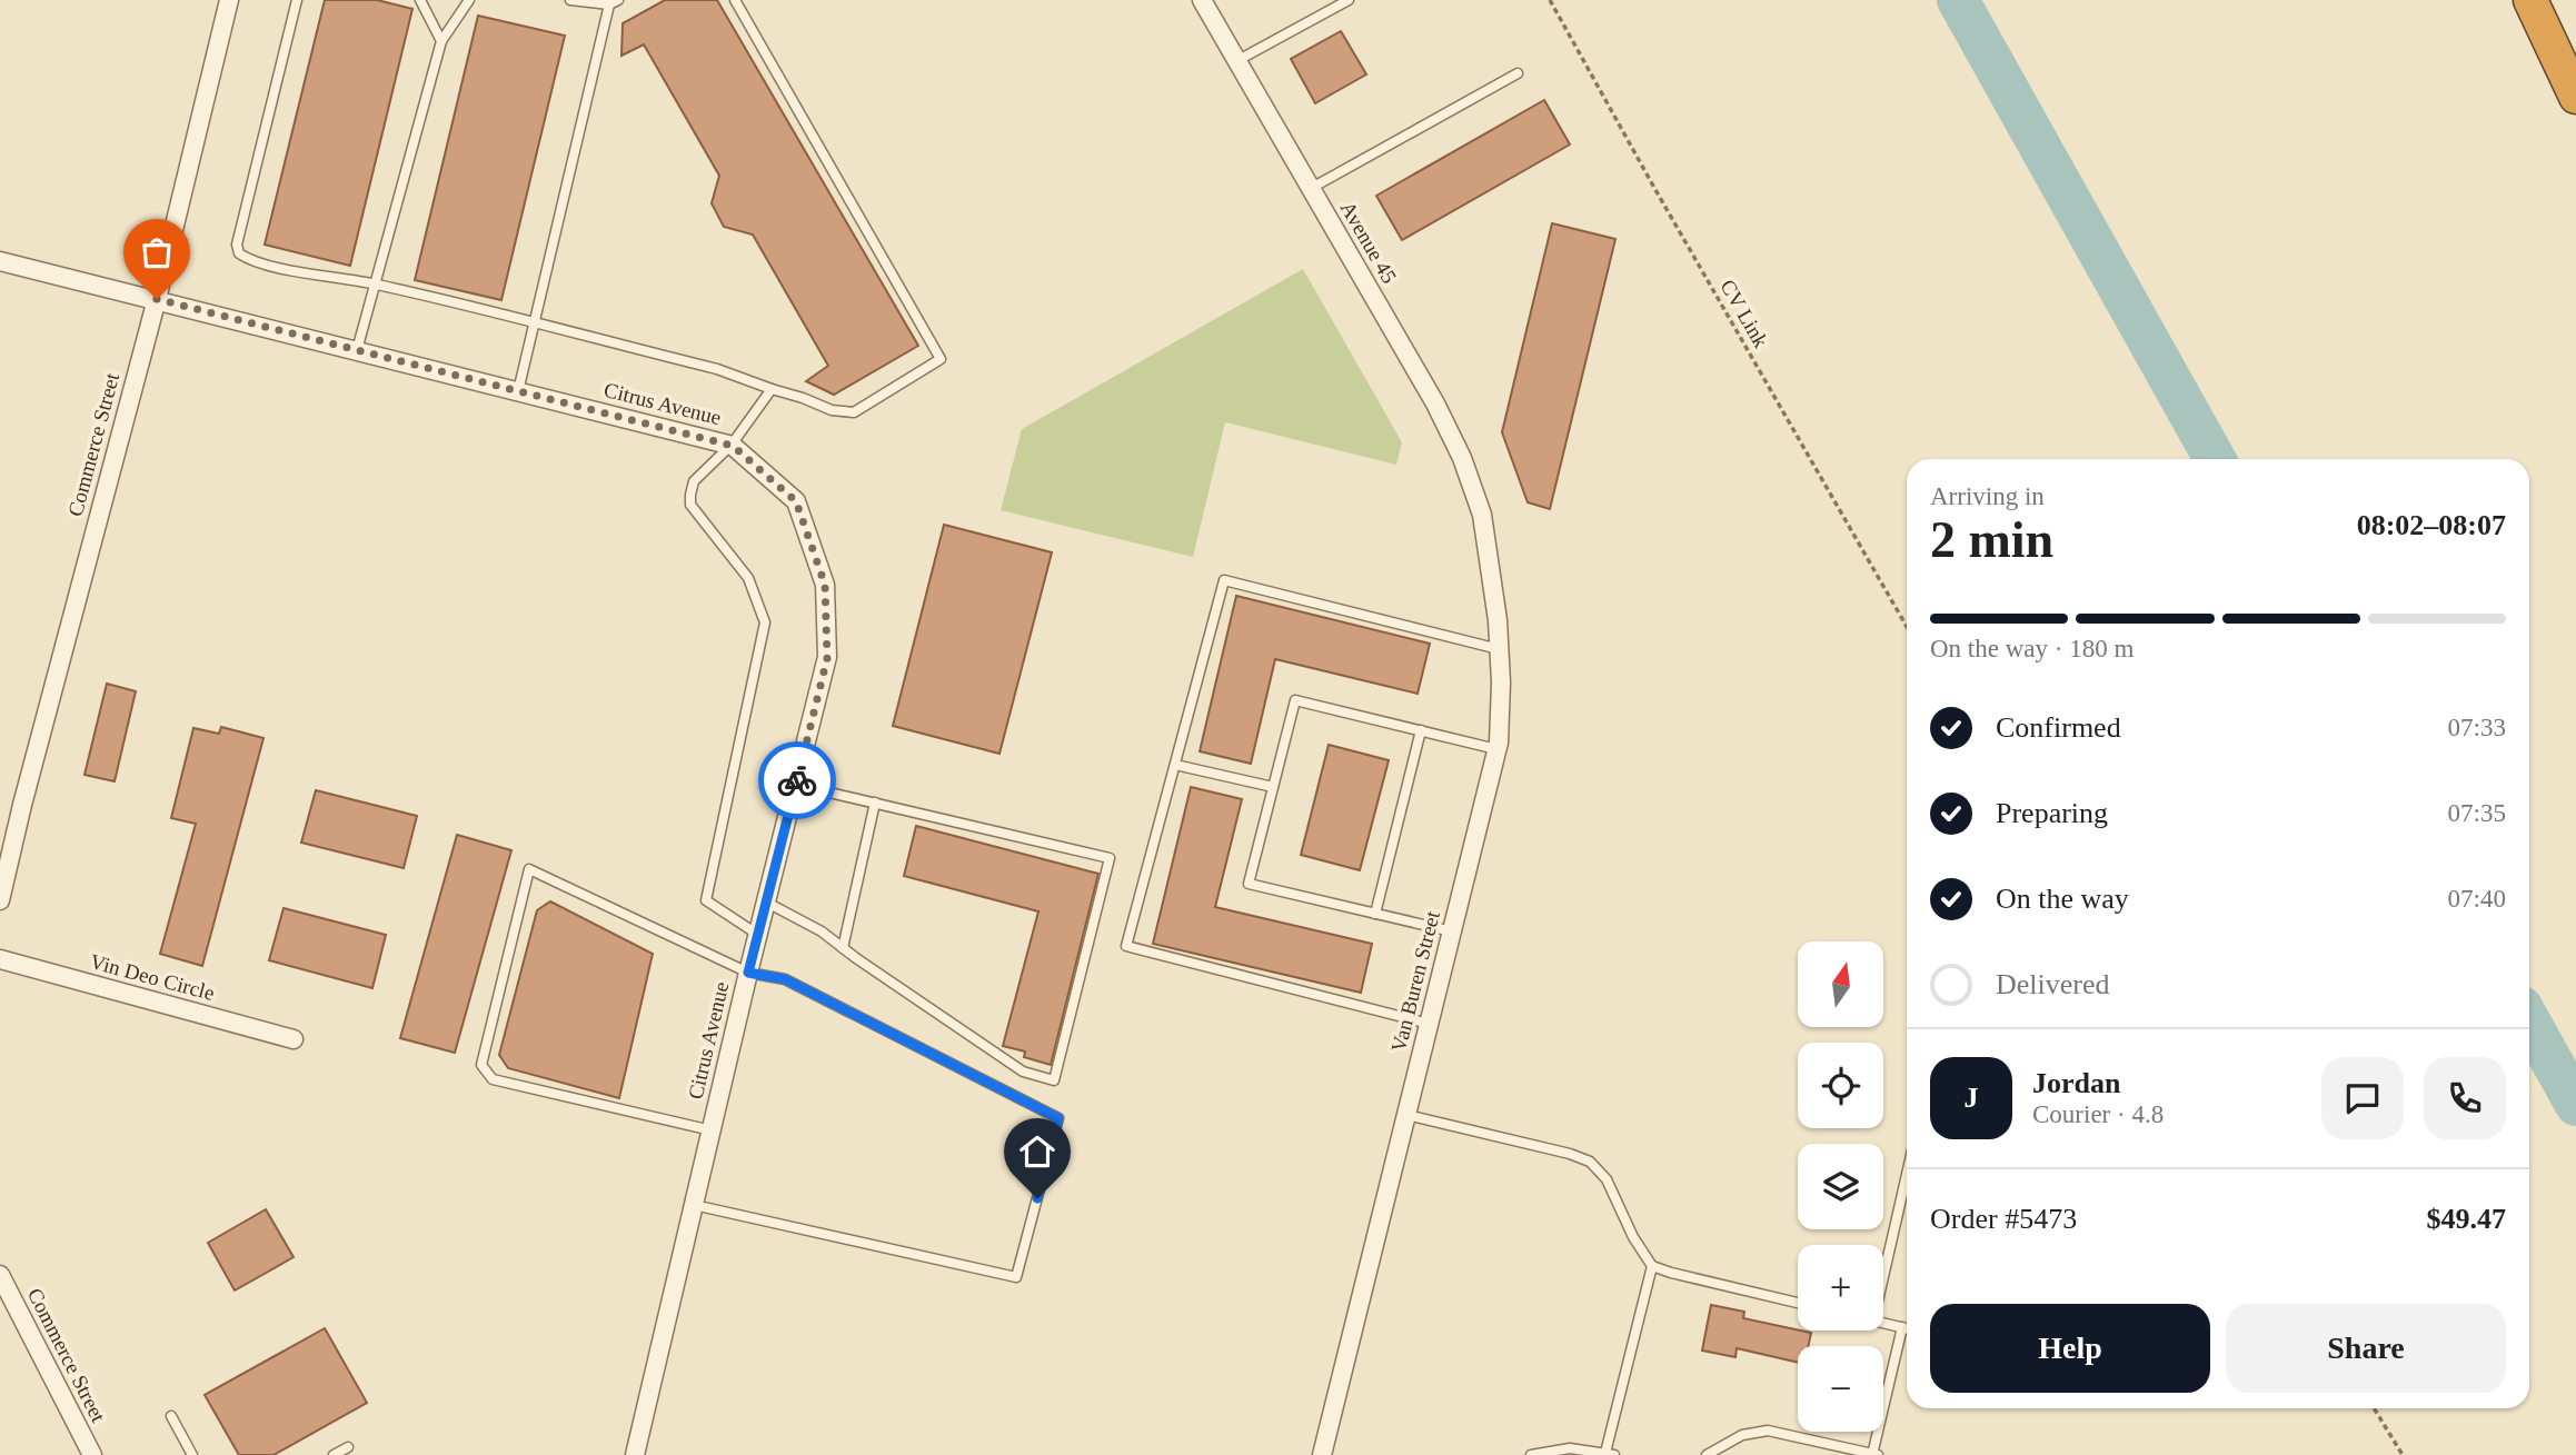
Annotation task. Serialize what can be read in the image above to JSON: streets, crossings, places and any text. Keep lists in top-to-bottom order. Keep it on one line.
{"streets":{"street":["Avenue 45","Citrus Avenue","Commerce Street","Vin Deo Circle","Van Buren Street"],"path":["CV Link"]},"crossings":[["Avenue 45","Van Buren Street"],["Citrus Avenue","Commerce Street"]],"north":"top","page":{"heading":["2 min","Arriving in","08:02–08:07"],"panel":["Jordan","Courier · 4.8","Order #5473","$49.47"],"bar":"On the way · 180 m","list":[["Confirmed","07:33"],["Preparing","07:35"],["On the way","07:40"],"Delivered"],"map_buttons":["+","−"],"round":"J","buttons":["Help","Share"]}}
